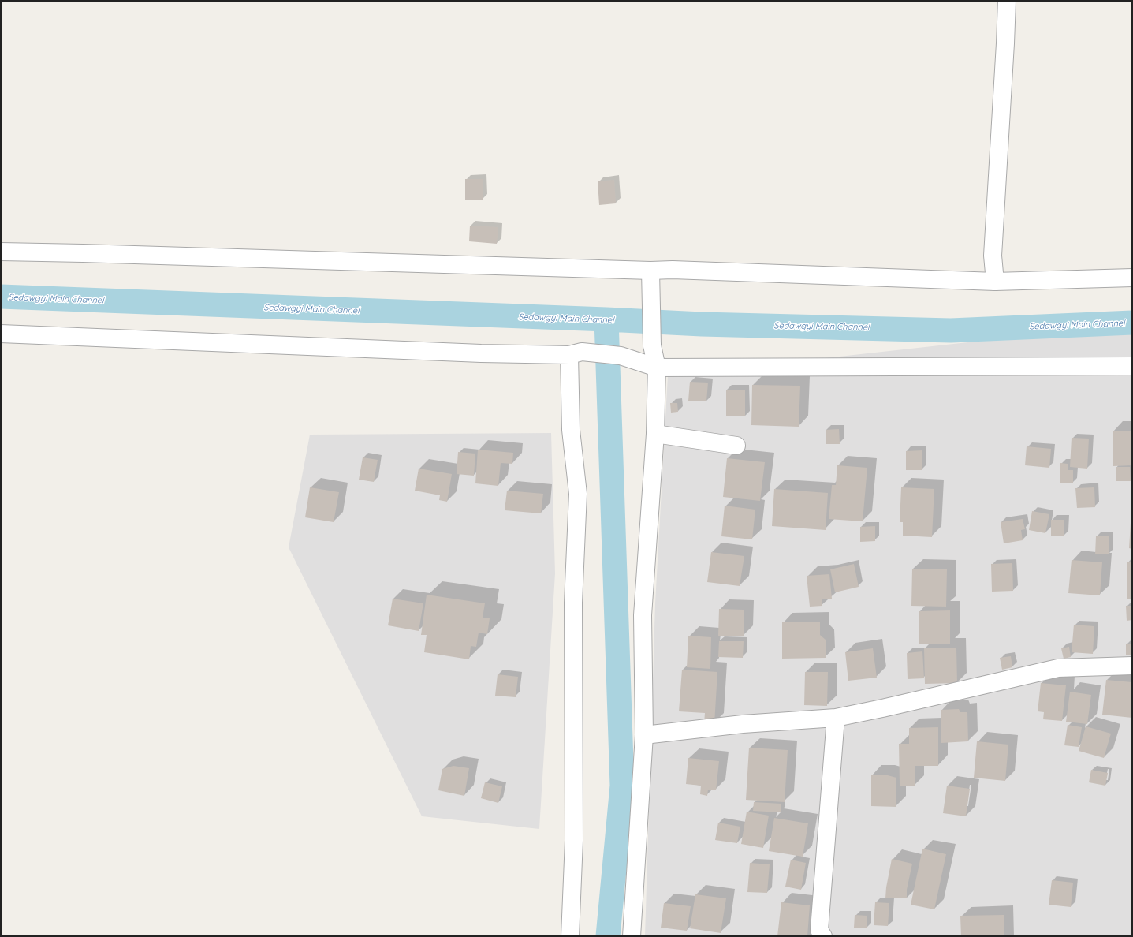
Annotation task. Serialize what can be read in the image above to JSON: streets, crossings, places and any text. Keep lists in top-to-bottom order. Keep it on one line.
{"water":["Sedawgyi Main Channel"]}
